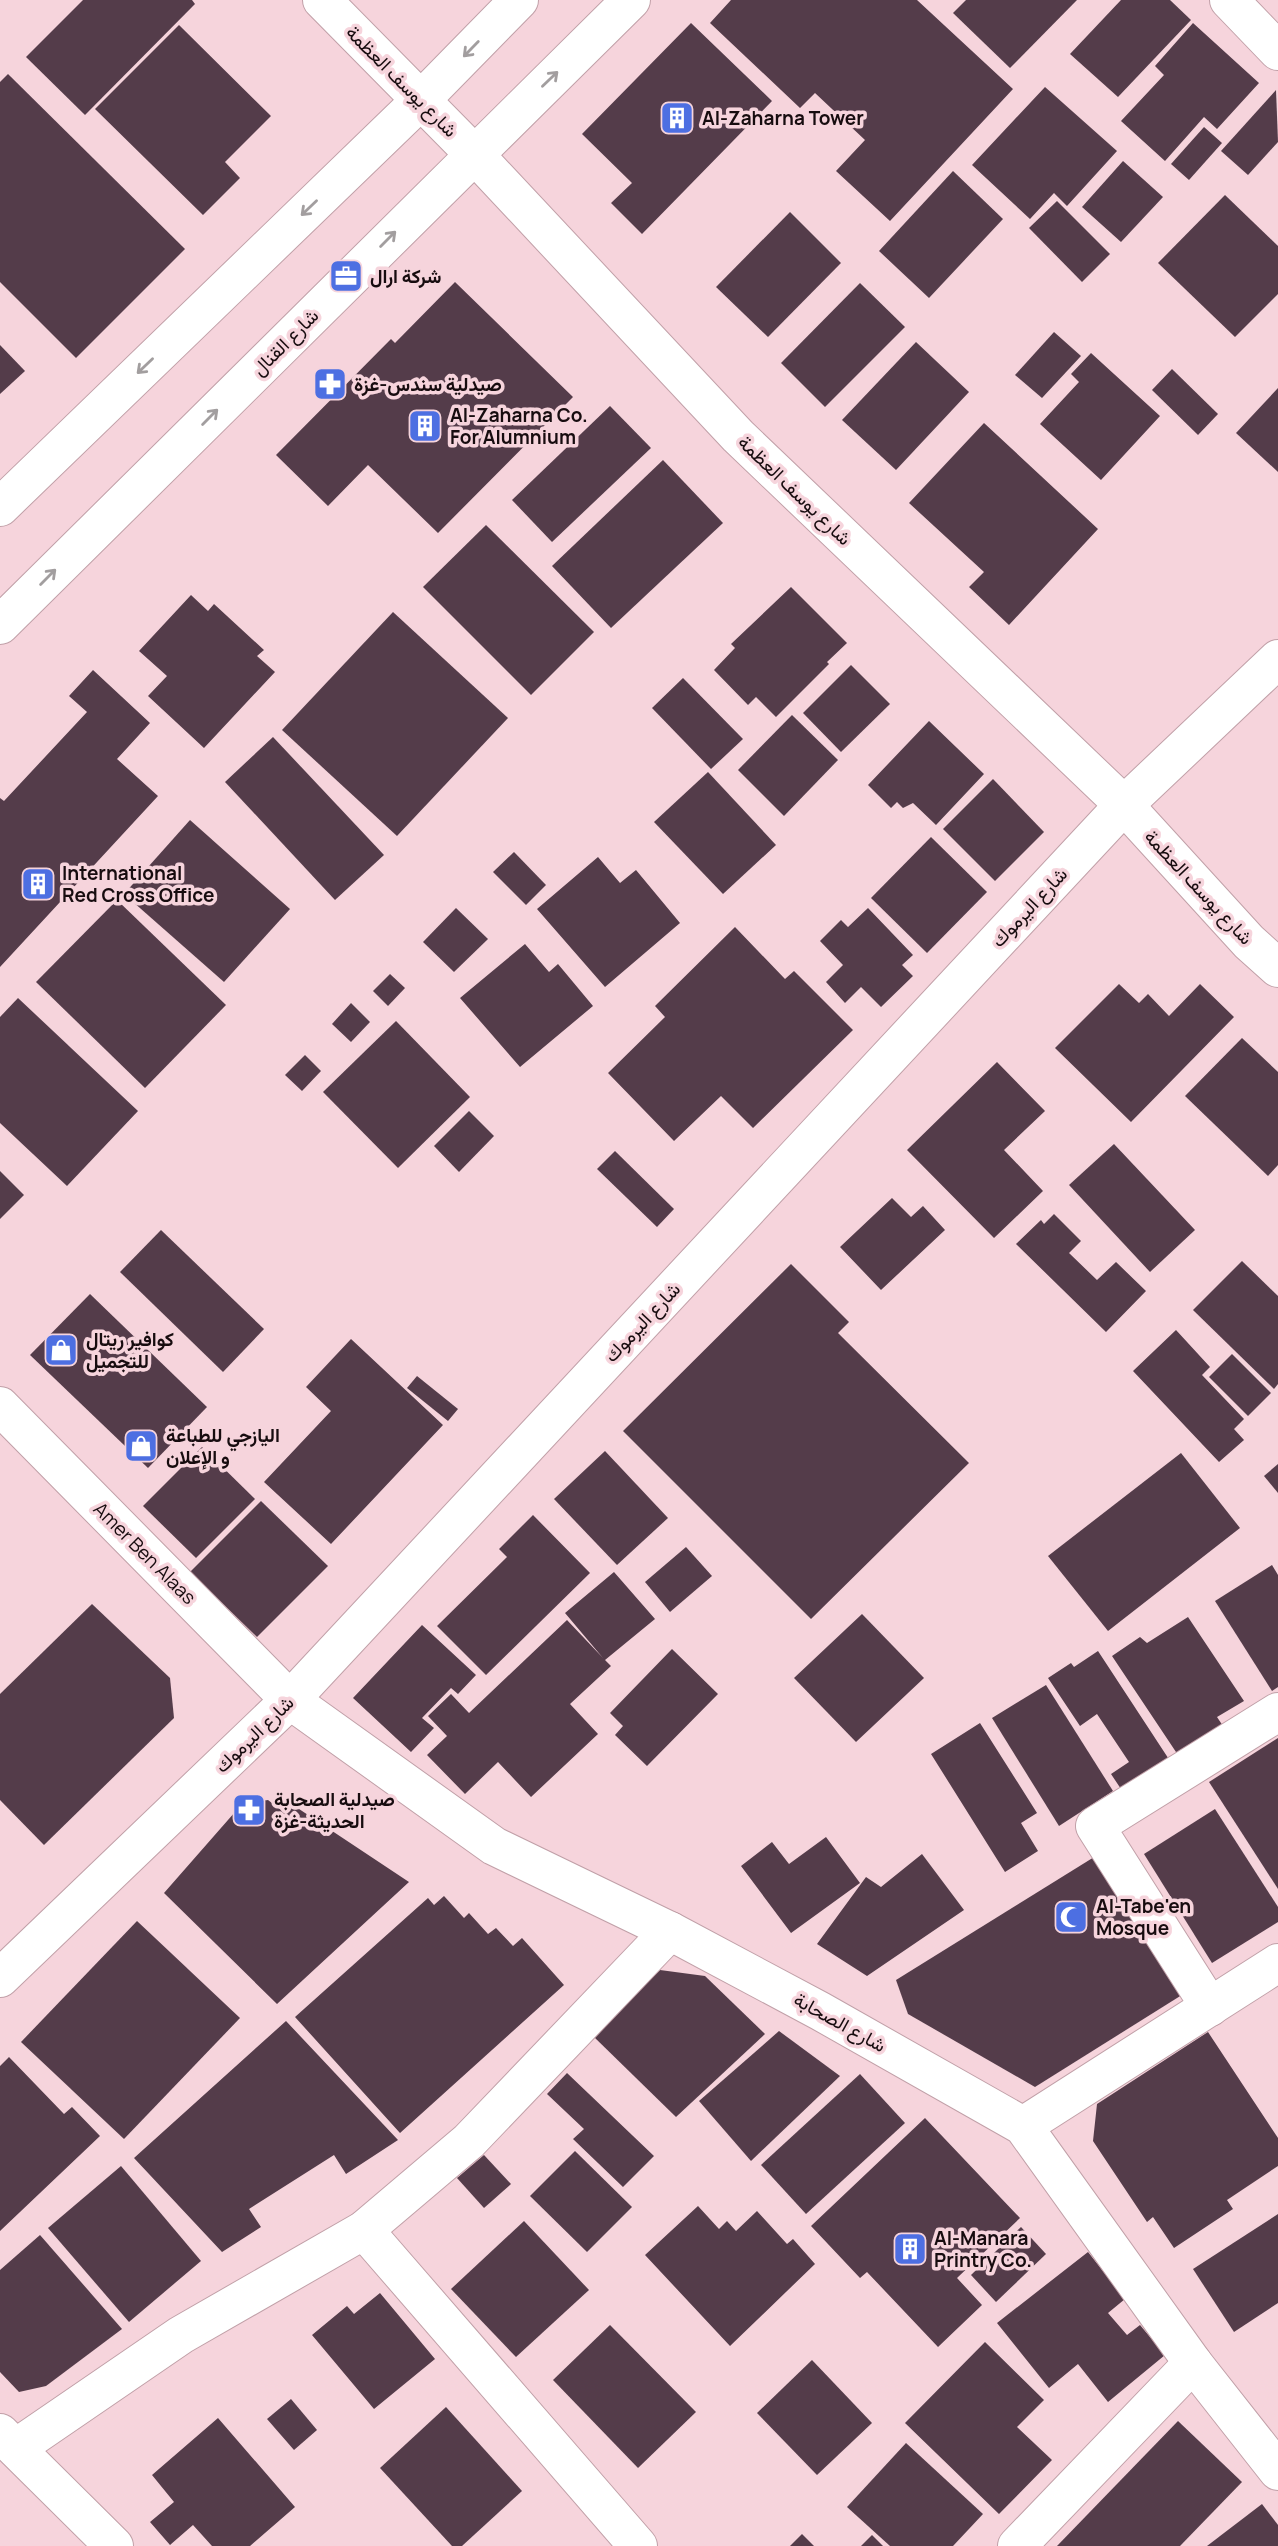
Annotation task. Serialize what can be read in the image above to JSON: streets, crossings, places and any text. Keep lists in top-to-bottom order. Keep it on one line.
{"streets":{"street":["شارع يوسف العظمة","شارع القنال","شارع اليرموك","Amer Ben Alaas","شارع الصحابة"]},"crossings":[["شارع يوسف العظمة","شارع القنال"],["شارع يوسف العظمة","شارع اليرموك"],["شارع اليرموك","Amer Ben Alaas"],["شارع اليرموك","شارع الصحابة"],["Amer Ben Alaas","شارع الصحابة"]],"places":{"building":["Al-Zaharna Tower","Al-Zaharna Co. For Alumnium","International Red Cross Office","Al-Manara Printry Co."],"office":["شركة ارال"],"pharmacy":["صيدلية سندس-غزة","صيدلية الصحابة الحديثة-غزة"],"shop":["كوافير ريتال للتجميل","اليازجي للطباعة و الإعلان"],"mosque":["Al-Tabe'en Mosque"]}}
